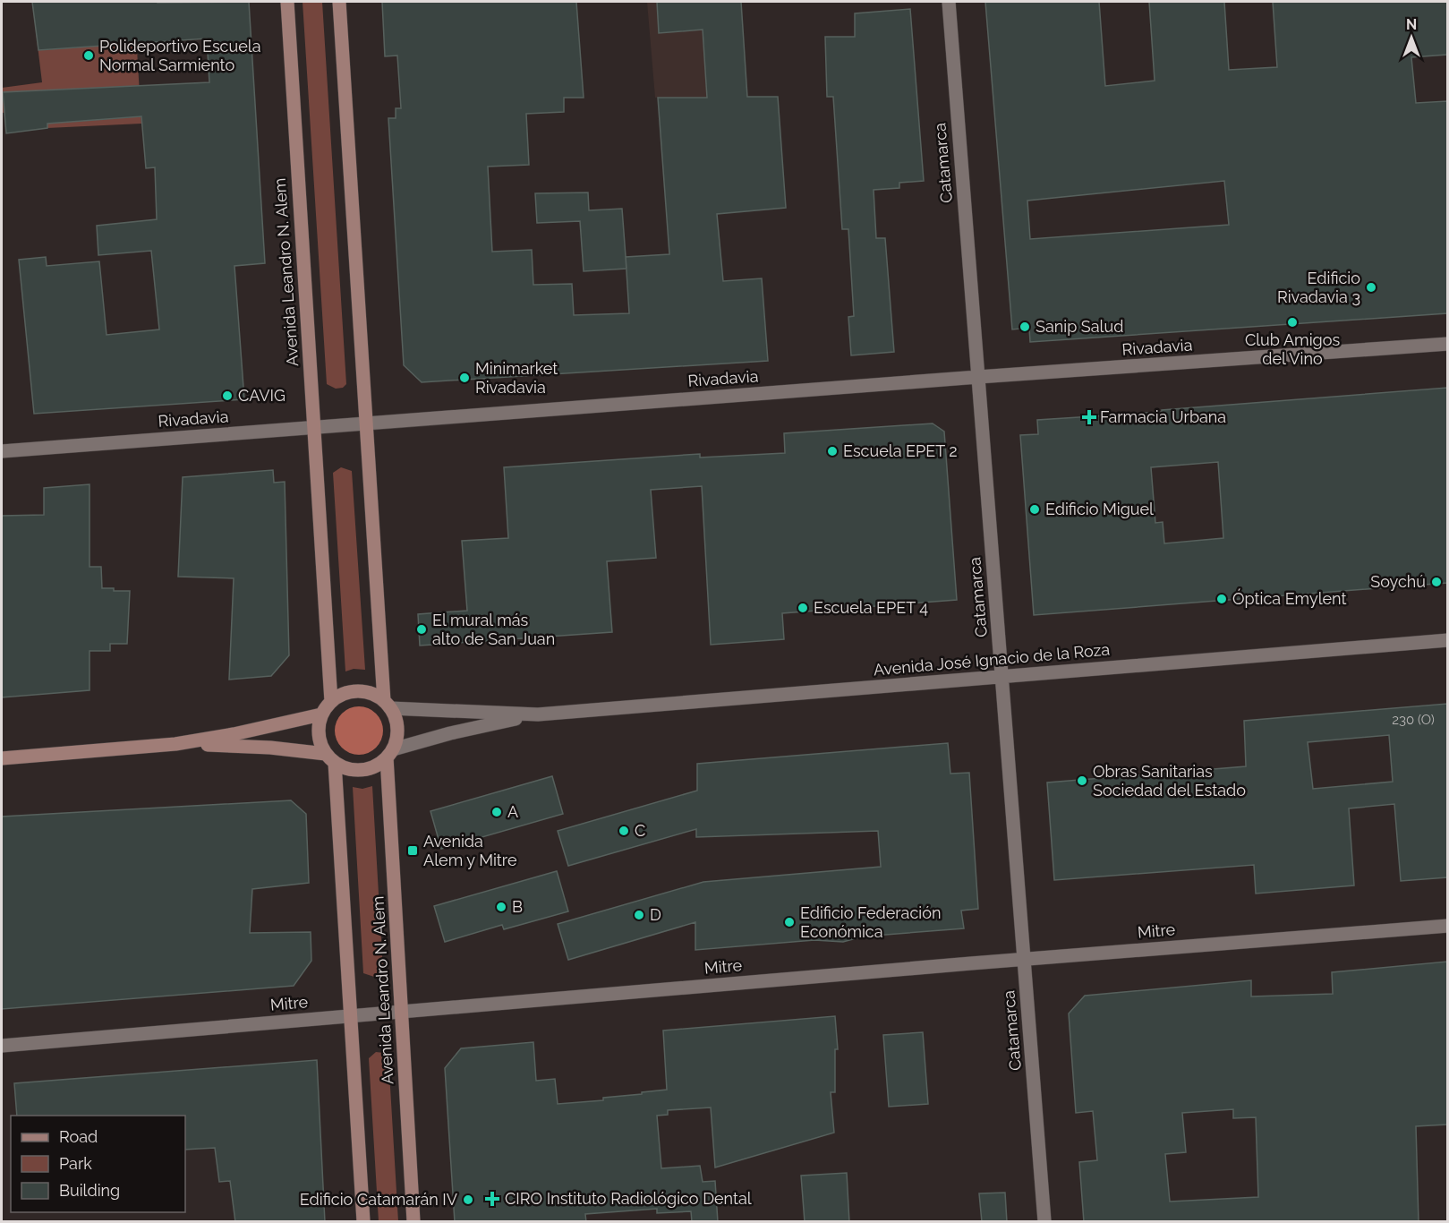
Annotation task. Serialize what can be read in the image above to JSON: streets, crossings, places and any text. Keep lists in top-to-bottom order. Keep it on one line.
{"streets":{"street":["Catamarca","Avenida Leandro N. Alem","Rivadavia","Avenida José Ignacio de la Roza","Mitre"]},"crossings":[["Catamarca","Rivadavia"],["Catamarca","Avenida José Ignacio de la Roza"],["Catamarca","Mitre"],["Avenida Leandro N. Alem","Rivadavia"],["Avenida Leandro N. Alem","Avenida José Ignacio de la Roza"],["Avenida Leandro N. Alem","Mitre"]],"places":{"other":["Polideportivo Escuela Normal Sarmiento","Edificio Rivadavia 3","Club Amigos del Vino","Sanip Salud","Minimarket Rivadavia","CAVIG","Escuela EPET 2","Edificio Miguel","Soychú","Óptica Emylent","Escuela EPET 4","El mural más alto de San Juan","Obras Sanitarias Sociedad del Estado","A","C","B","D","Edificio Federación Económica","Edificio Catamarán IV"],"health":["Farmacia Urbana","CIRO Instituto Radiológico Dental"],"transit":["Avenida Alem y Mitre"]},"house_numbers":["230 (O)"],"legend":["Road","Park","Building"],"north":"top"}
